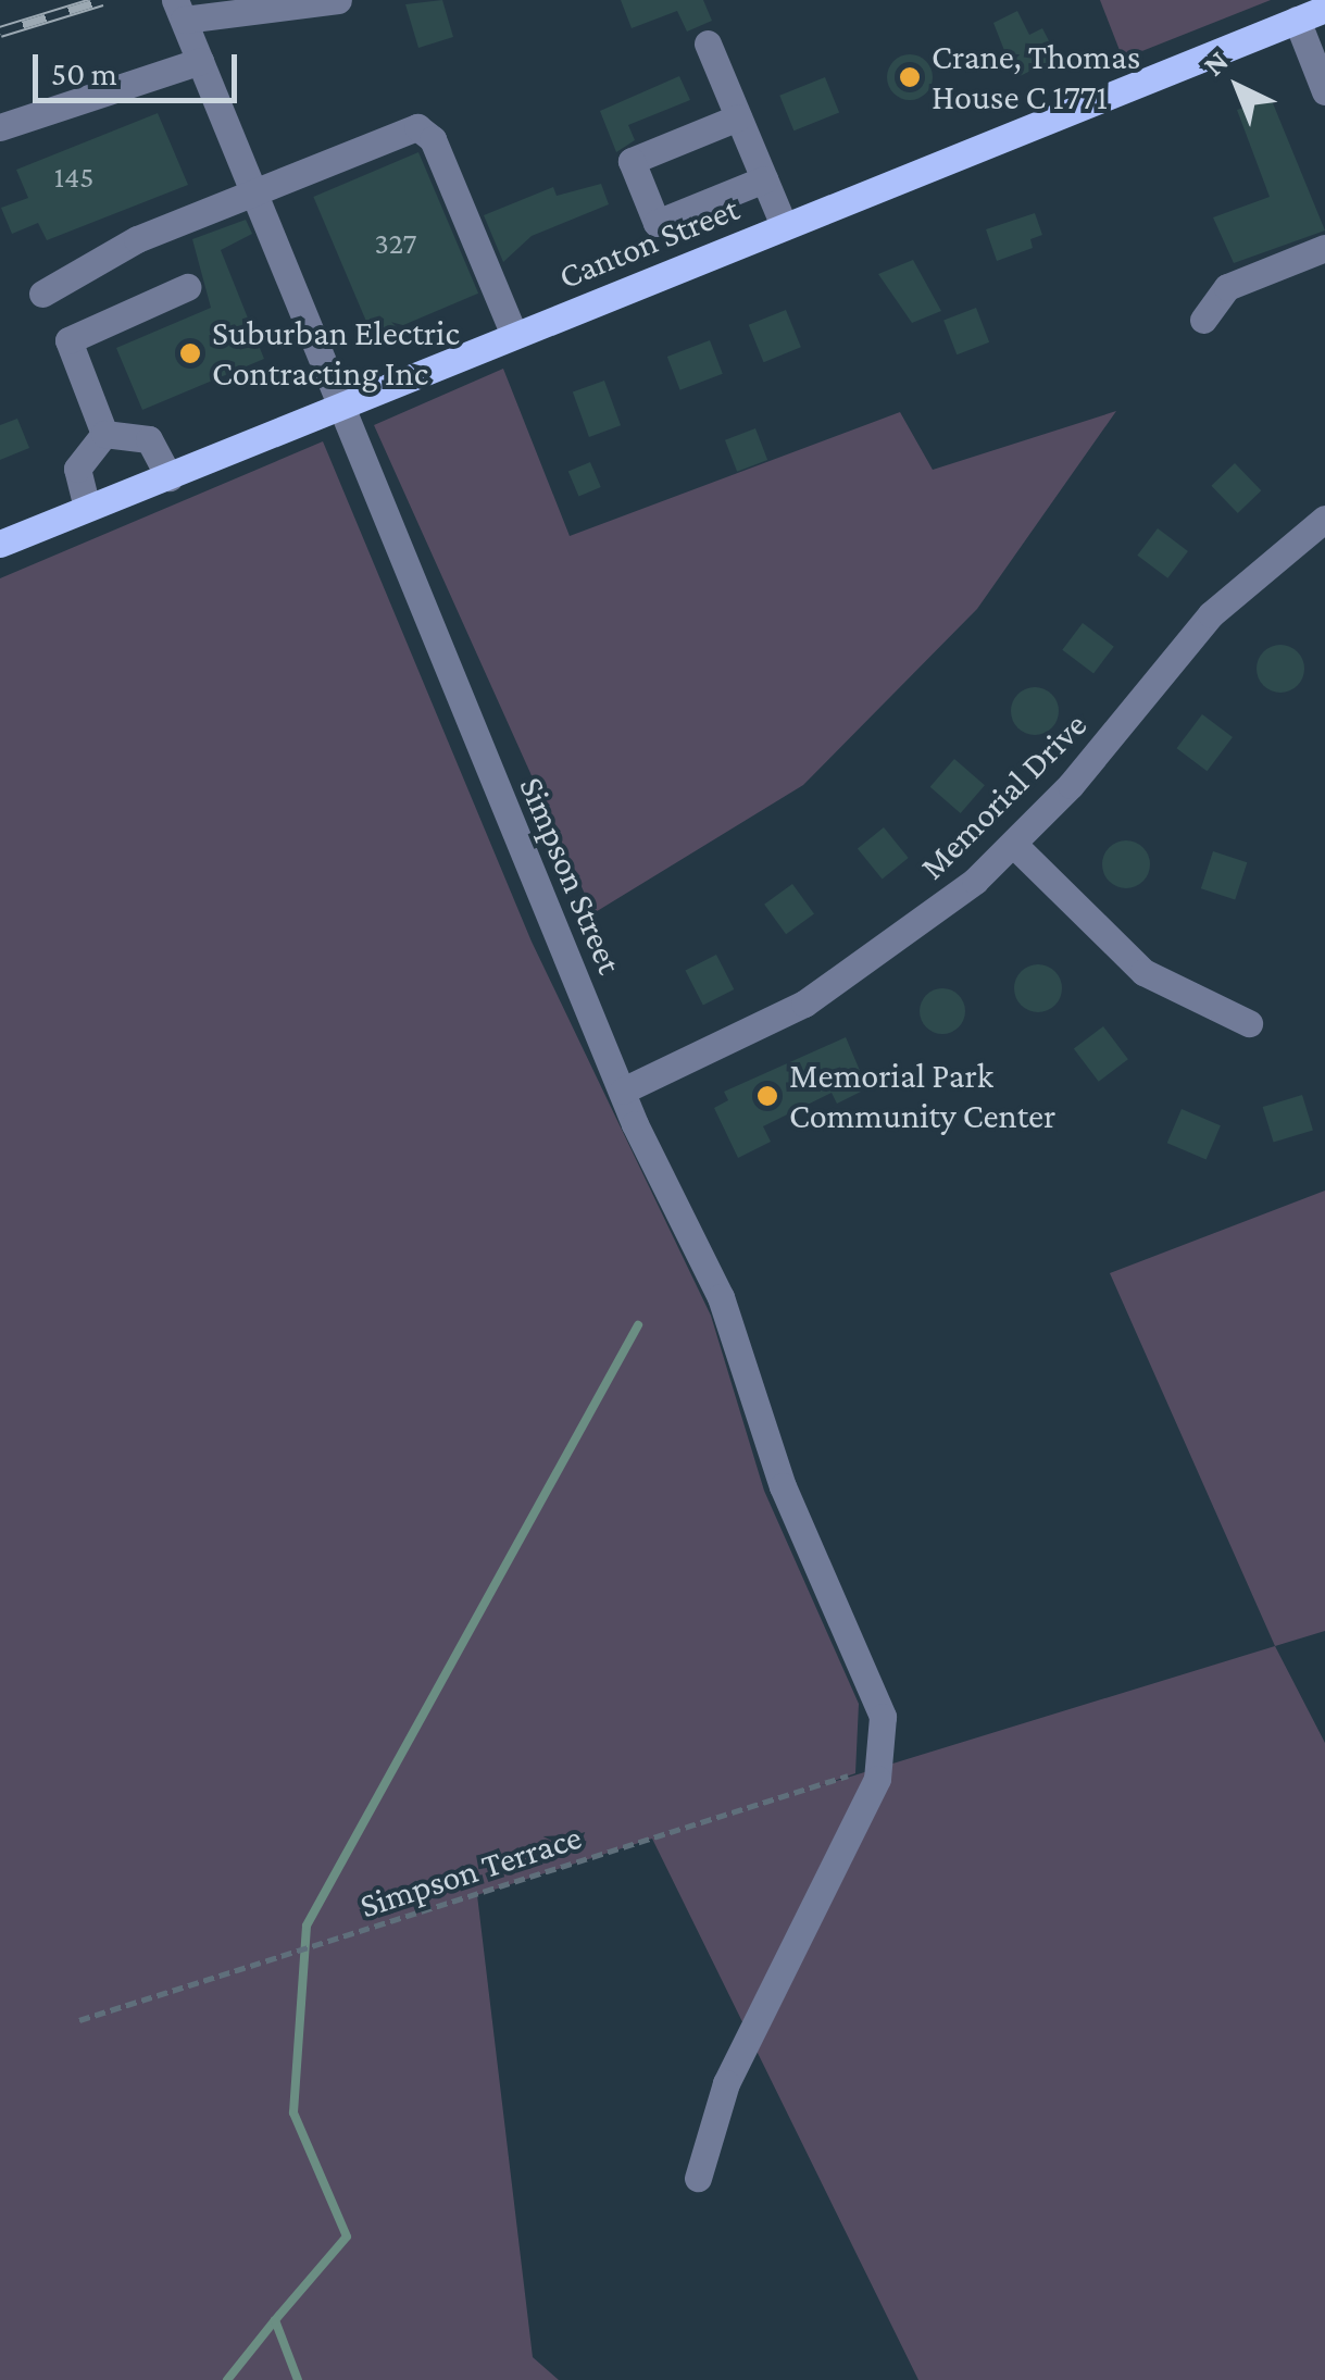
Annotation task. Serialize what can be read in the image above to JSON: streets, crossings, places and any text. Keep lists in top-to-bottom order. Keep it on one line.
{"streets":{"main road":["Canton Street"],"street":["Memorial Drive","Simpson Street"],"path":["Simpson Terrace"]},"crossings":[["Canton Street","Simpson Street"],["Memorial Drive","Simpson Street"],["Simpson Street","Simpson Terrace"]],"places":["Crane, Thomas House C 1771","Suburban Electric Contracting Inc","Memorial Park Community Center"],"house_numbers":["145","327"],"scale_bar":"50 m","north":"top left"}
